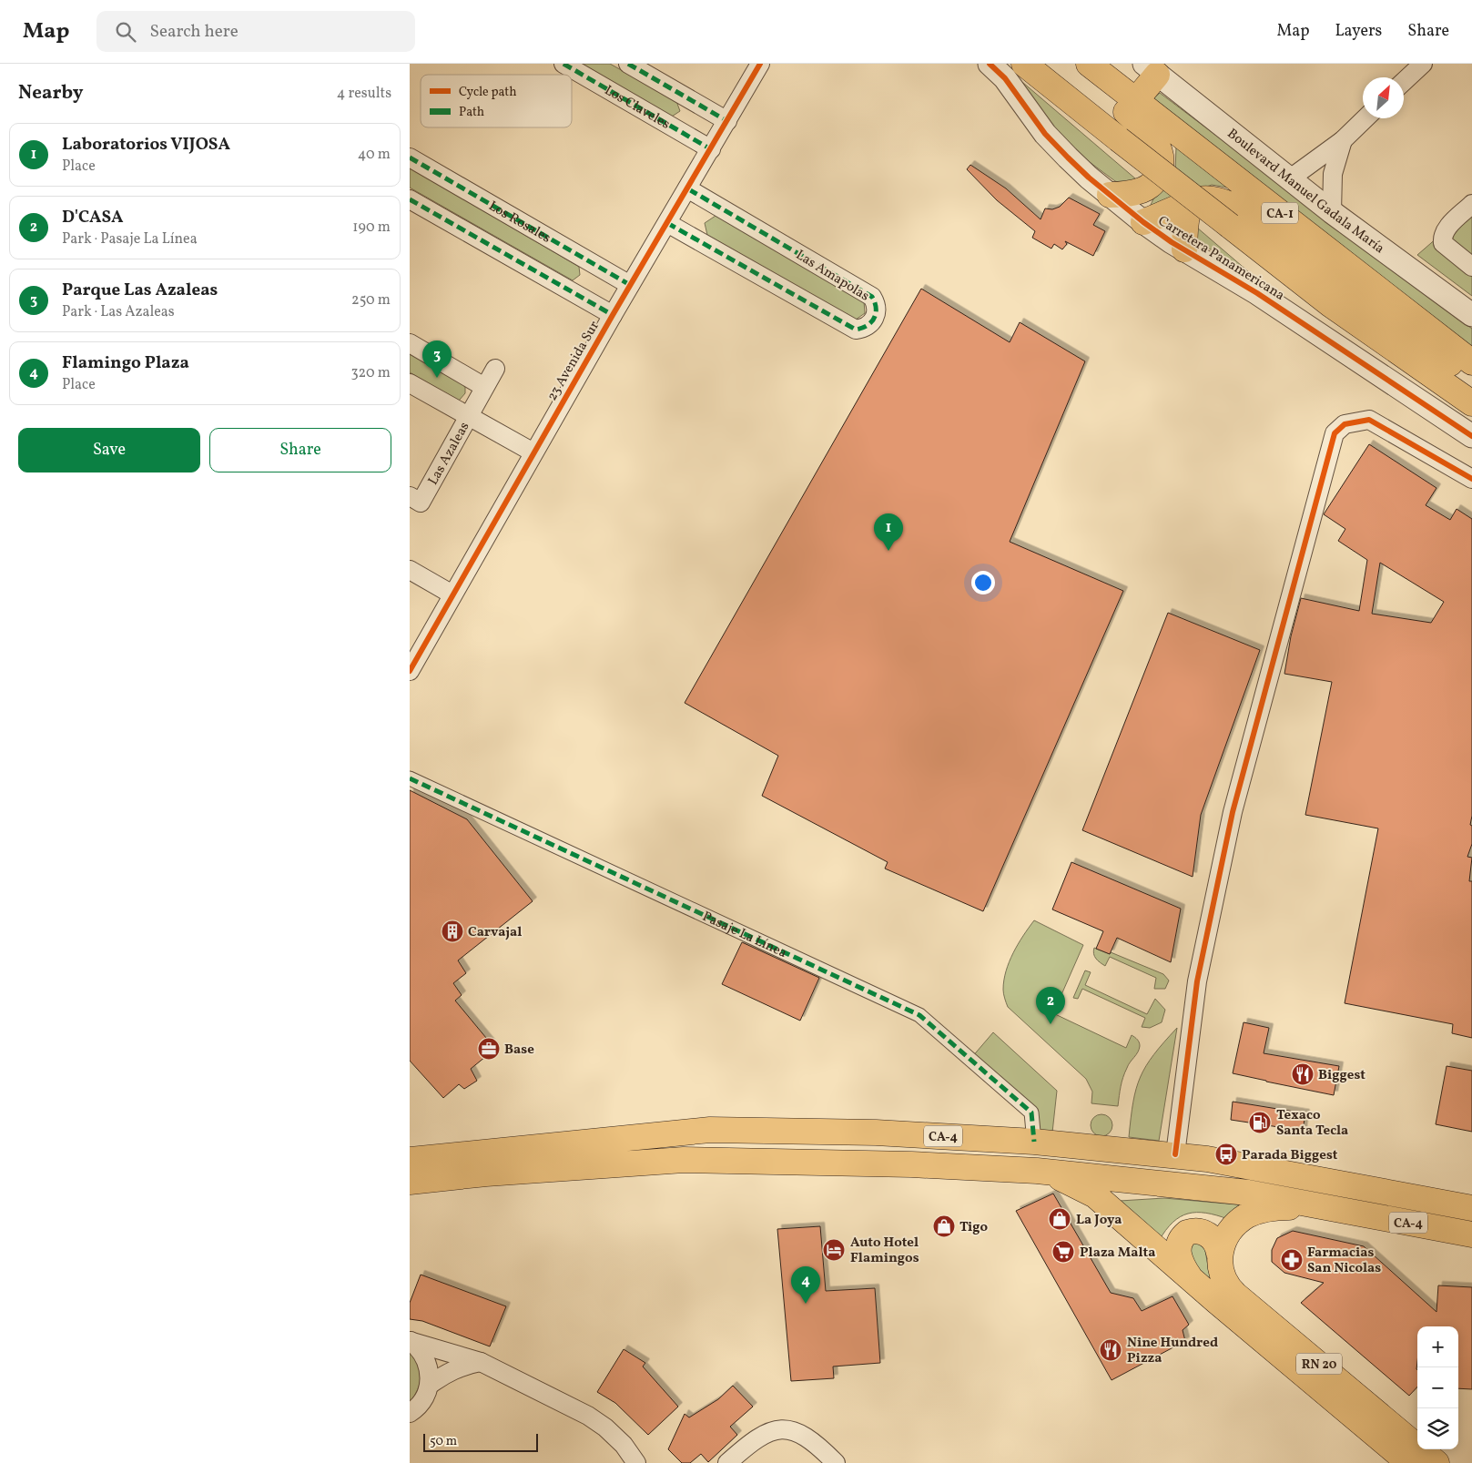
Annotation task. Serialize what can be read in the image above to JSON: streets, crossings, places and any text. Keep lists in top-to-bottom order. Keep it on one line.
{"streets":{"main road":["CA-1","Carretera Panamericana","CA-4","RN 20"],"street":["Los Claveles","Boulevard Manuel Gadala María","Los Rosales","Las Amapolas","23 Avenida Sur","Las Azaleas","Pasaje La Línea"]},"crossings":[["Los Claveles","23 Avenida Sur"],["Los Rosales","23 Avenida Sur"],["Las Amapolas","23 Avenida Sur"],["23 Avenida Sur","Las Azaleas"],["Pasaje La Línea","CA-4"],["CA-4","RN 20"]],"places":{"building":["Carvajal"],"office":["Base"],"restaurant":["Biggest","Nine Hundred Pizza"],"fuel station":["Texaco Santa Tecla"],"bus stop":["Parada Biggest"],"shop":["La Joya","Tigo"],"hotel":["Auto Hotel Flamingos"],"supermarket":["Plaza Malta"],"pharmacy":["Farmacias San Nicolas"]},"legend":["Cycle path","Path"],"scale_bar":"50 m","north":"top right","page":{"header":"Map","search":"Search here","nav":["Map","Layers","Share"],"heading":["Nearby","4 results"],"list":[{"mark":"1","name":"Laboratorios VIJOSA","note":"Place","value":"40 m"},{"mark":"2","name":"D'CASA","note":"Park · Pasaje La Línea","value":"190 m"},{"mark":"3","name":"Parque Las Azaleas","note":"Park · Las Azaleas","value":"250 m"},{"mark":"4","name":"Flamingo Plaza","note":"Place","value":"320 m"}],"pins":["3","1","2","4"],"buttons":["Save","Share"],"map_buttons":["+","−"],"scale":"50 m"}}
